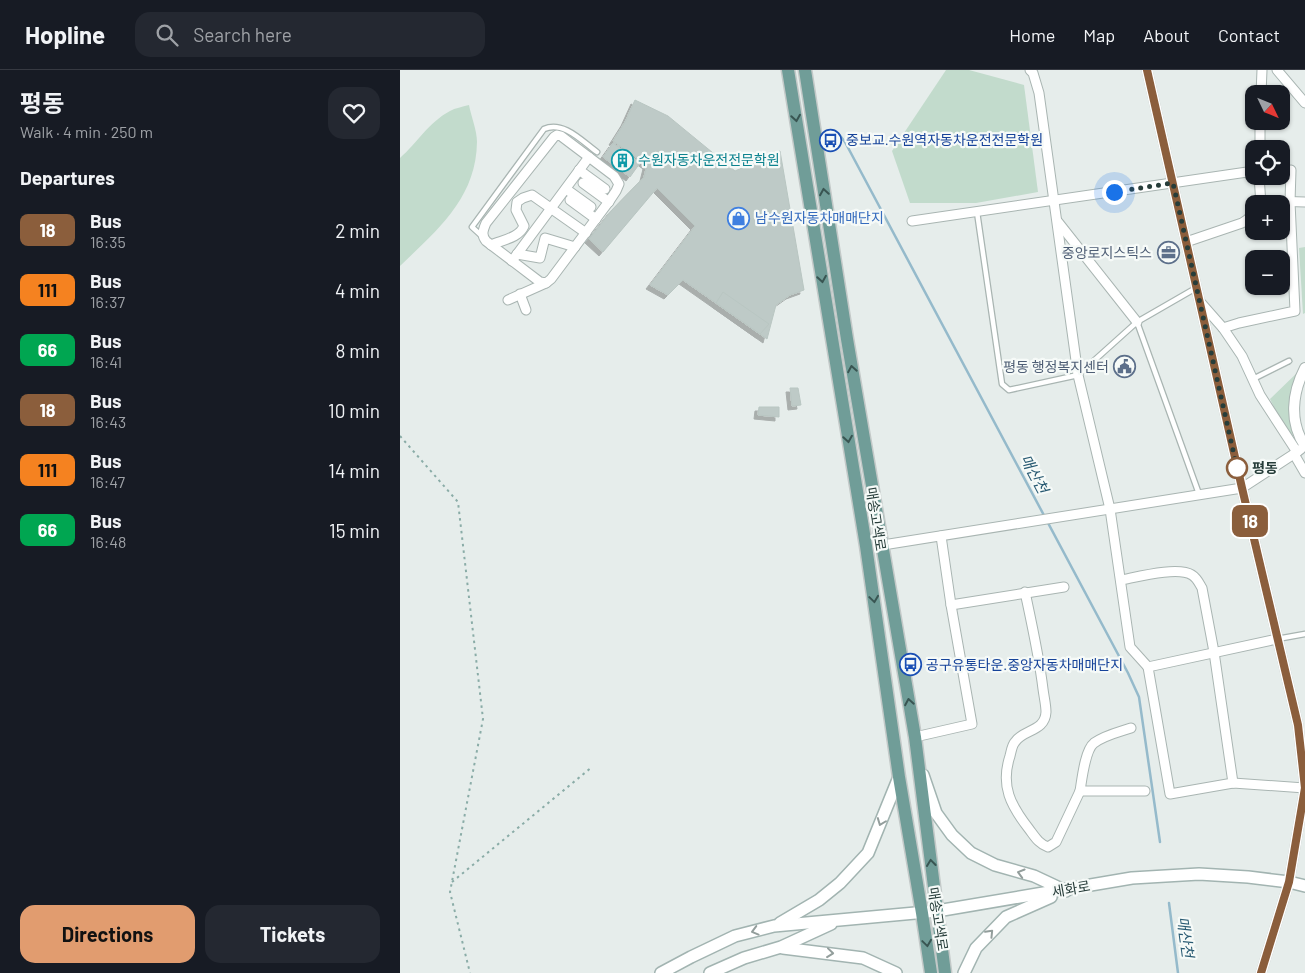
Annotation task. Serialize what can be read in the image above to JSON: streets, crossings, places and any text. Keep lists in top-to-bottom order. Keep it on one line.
{"streets":{"main road":["매송고색로","세화로"]},"crossings":[["매송고색로","세화로"]],"water":["매산천"],"places":{"bus stop":["중보교.수원역자동차운전전문학원","공구유통타운.중앙자동차매매단지"],"building":["수원자동차운전전문학원"],"shop":["남수원자동차매매단지"],"office":["중앙로지스틱스"],"public building":["평동 행정복지센터"],"other":["평동"]},"lines":["bus line 18"],"north":"bottom right","page":{"header":"Hopline","search":"Search here","nav":["Home","Map","About","Contact"],"heading":[["평동","Walk · 4 min · 250 m"],"Departures"],"on_map":"18","map_buttons":["+","−"],"list":[{"mark":"18","name":"Bus","note":"16:35","value":"2 min"},{"mark":"111","name":"Bus","note":"16:37","value":"4 min"},{"mark":"66","name":"Bus","note":"16:41","value":"8 min"},{"mark":"18","name":"Bus","note":"16:43","value":"10 min"},{"mark":"111","name":"Bus","note":"16:47","value":"14 min"},{"mark":"66","name":"Bus","note":"16:48","value":"15 min"}],"buttons":["Directions","Tickets"]}}
